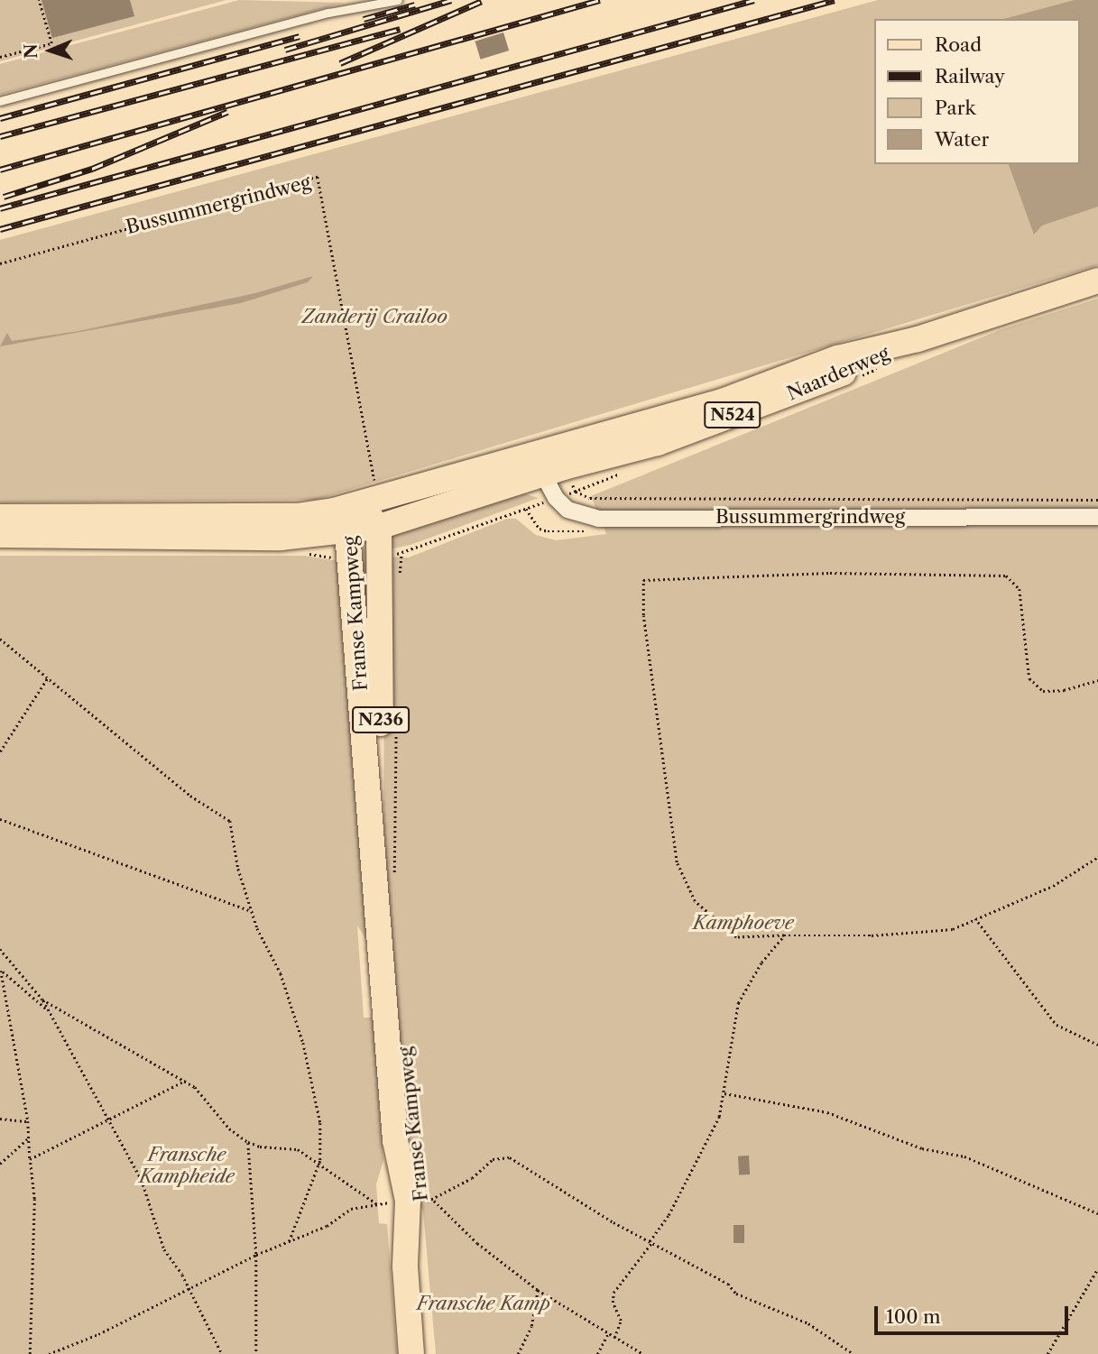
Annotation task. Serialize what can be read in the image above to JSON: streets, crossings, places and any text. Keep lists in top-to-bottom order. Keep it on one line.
{"streets":{"main road":["Naarderweg","N524","Franse Kampweg","N236"],"street":["Bussummergrindweg"]},"crossings":[["Bussummergrindweg","Naarderweg"],["Bussummergrindweg","N524"],["Bussummergrindweg","Franse Kampweg"],["Naarderweg","N524"],["N524","Franse Kampweg"]],"parks":["Zanderij Crailoo","Kamphoeve","Fransche Kampheide","Fransche Kamp"],"legend":["Road","Railway","Park","Water"],"scale_bar":"100 m","north":"left"}
